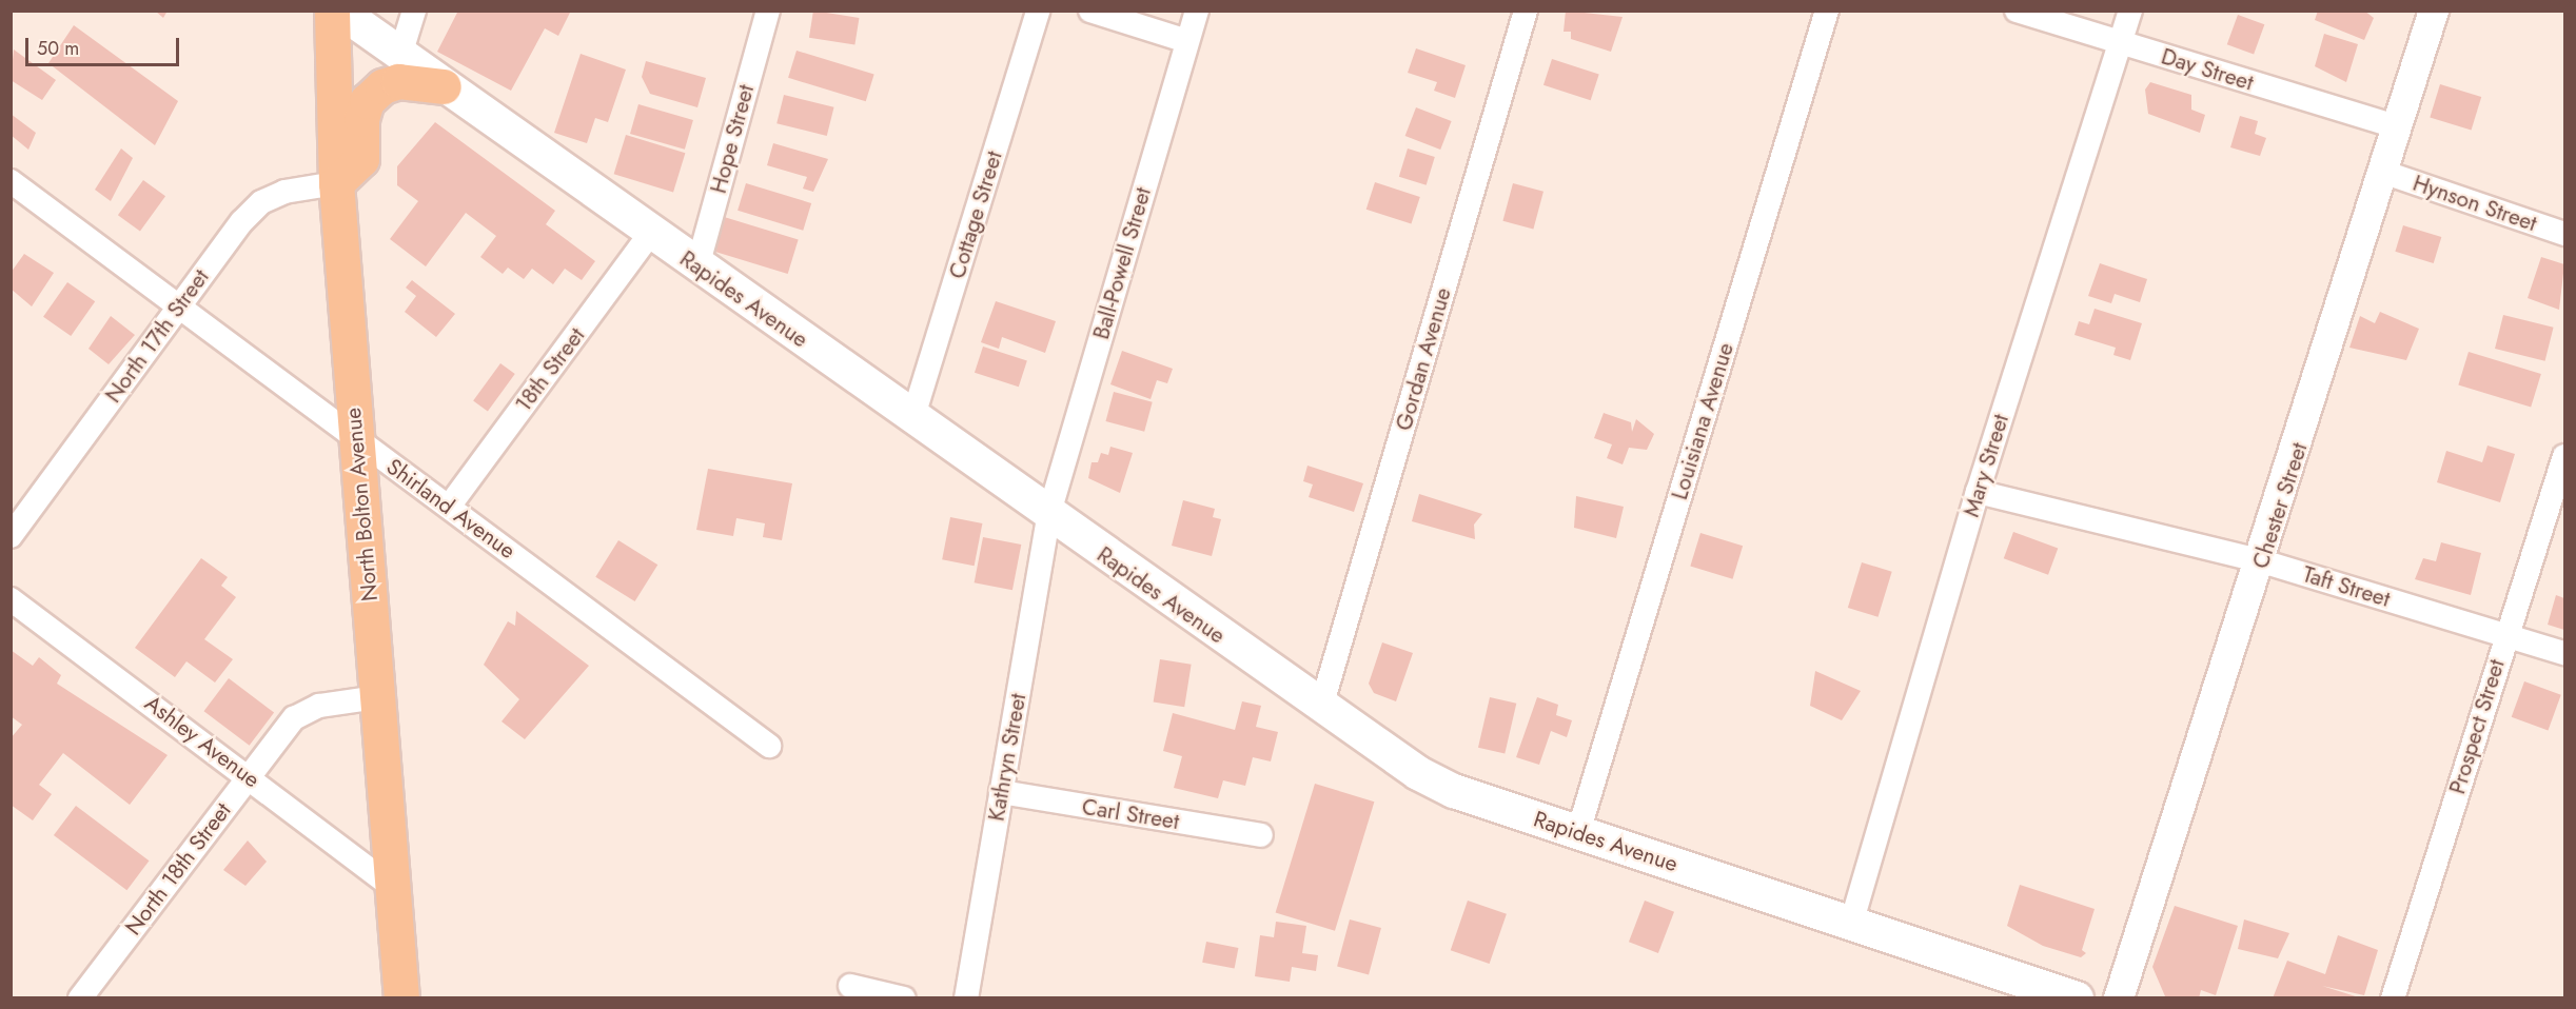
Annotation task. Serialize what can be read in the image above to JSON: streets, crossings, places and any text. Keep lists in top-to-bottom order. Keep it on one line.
{"streets":{"main road":["Rapides Avenue","North Bolton Avenue"],"street":["Day Street","Hope Street","Hynson Street","Cottage Street","Ball-Powell Street","North 17th Street","Gordan Avenue","18th Street","Louisiana Avenue","Mary Street","Chester Street","Shirland Avenue","Taft Street","Prospect Street","Ashley Avenue","Kathryn Street","Carl Street","North 18th Street"]},"crossings":[["Day Street","Mary Street"],["Day Street","Chester Street"],["Hope Street","Rapides Avenue"],["Hynson Street","Chester Street"],["Cottage Street","Rapides Avenue"],["Ball-Powell Street","Rapides Avenue"],["Ball-Powell Street","Kathryn Street"],["Rapides Avenue","Gordan Avenue"],["Rapides Avenue","18th Street"],["Rapides Avenue","Louisiana Avenue"],["Rapides Avenue","Mary Street"],["Rapides Avenue","Kathryn Street"],["North 17th Street","North Bolton Avenue"],["North 17th Street","Shirland Avenue"],["18th Street","Shirland Avenue"],["Mary Street","Taft Street"],["North Bolton Avenue","Shirland Avenue"],["North Bolton Avenue","Ashley Avenue"],["North Bolton Avenue","North 18th Street"],["Chester Street","Taft Street"],["Taft Street","Prospect Street"],["Ashley Avenue","North 18th Street"],["Kathryn Street","Carl Street"]],"scale_bar":"50 m"}
